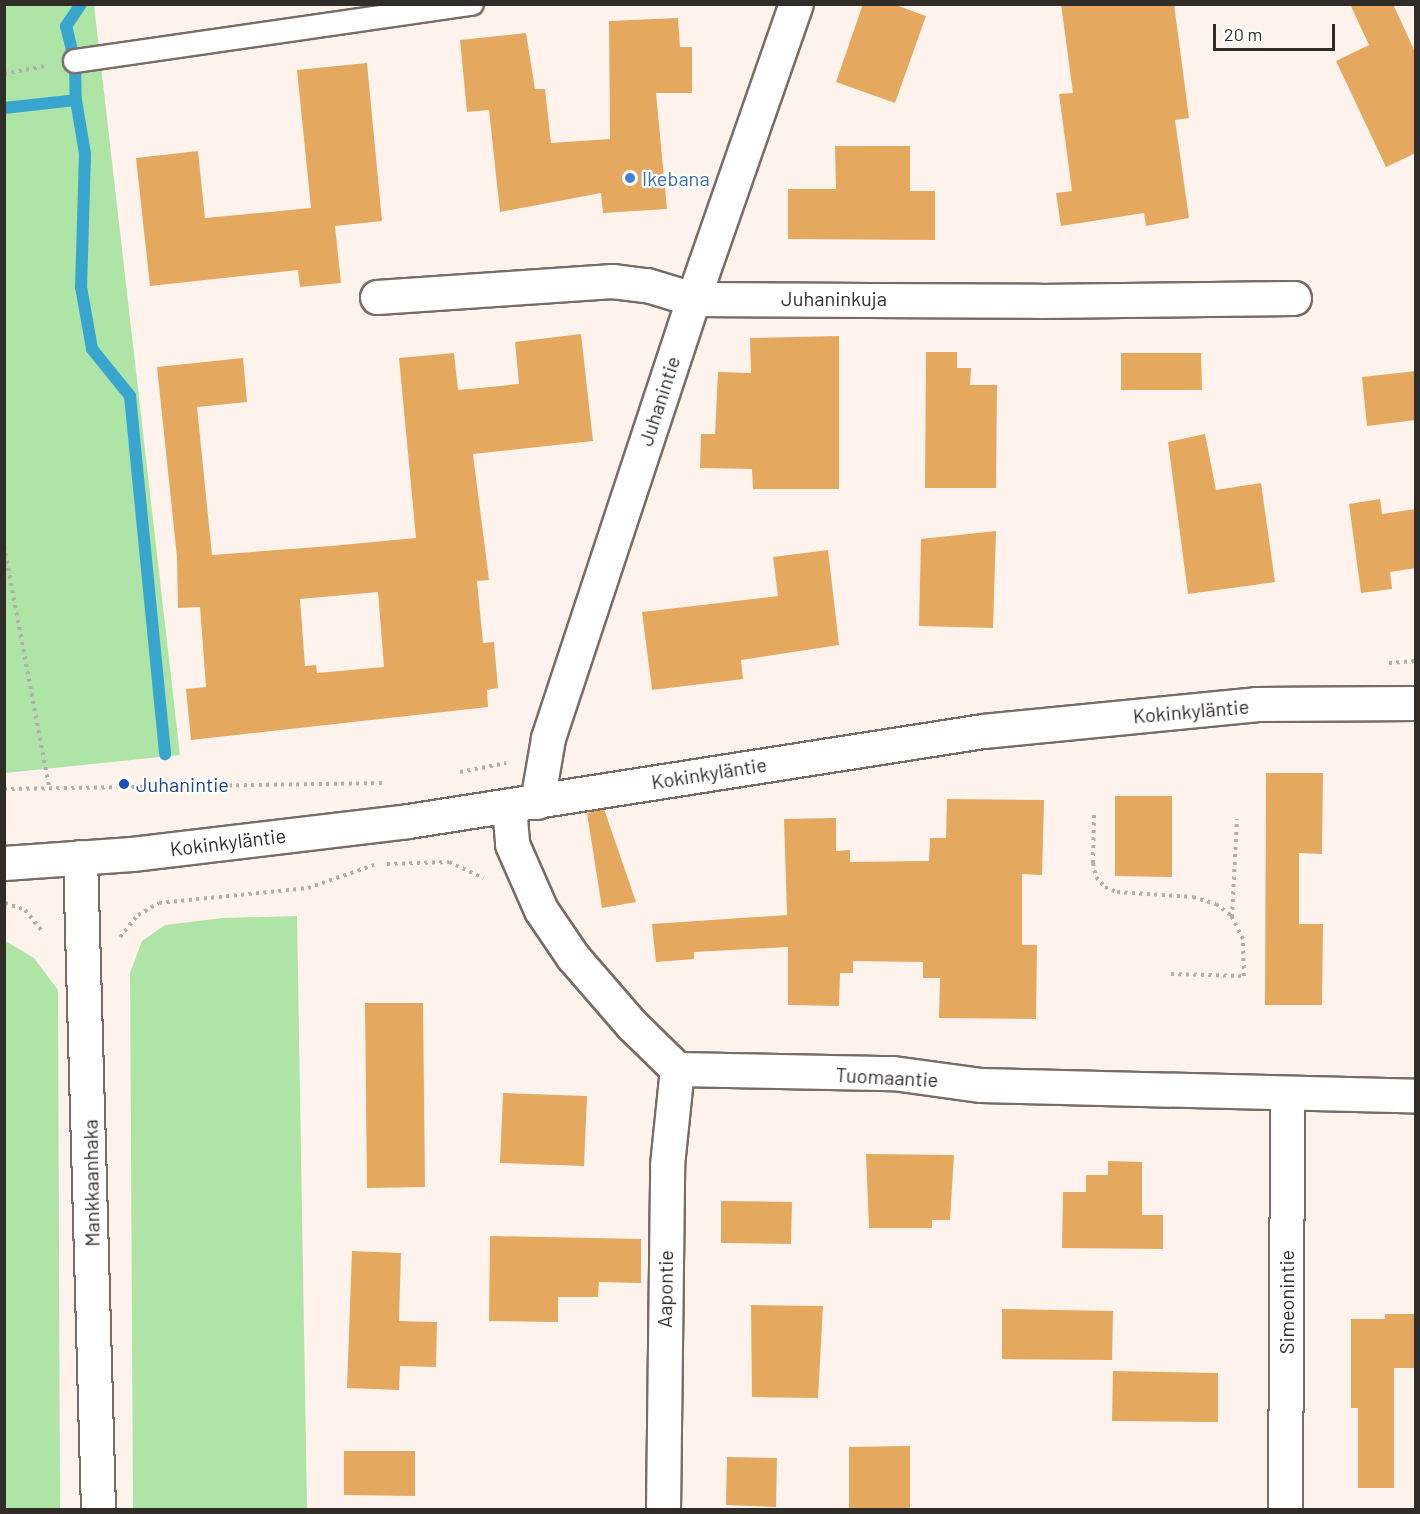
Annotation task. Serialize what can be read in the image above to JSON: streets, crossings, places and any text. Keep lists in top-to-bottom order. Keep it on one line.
{"streets":{"street":["Juhaninkuja","Juhanintie","Kokinkyläntie","Tuomaantie","Mankkaanhaka","Aapontie","Simeonintie"]},"crossings":[["Juhaninkuja","Juhanintie"],["Juhanintie","Kokinkyläntie"],["Kokinkyläntie","Mankkaanhaka"],["Tuomaantie","Aapontie"],["Tuomaantie","Simeonintie"]],"places":["Ikebana","Juhanintie"],"scale_bar":"20 m"}
